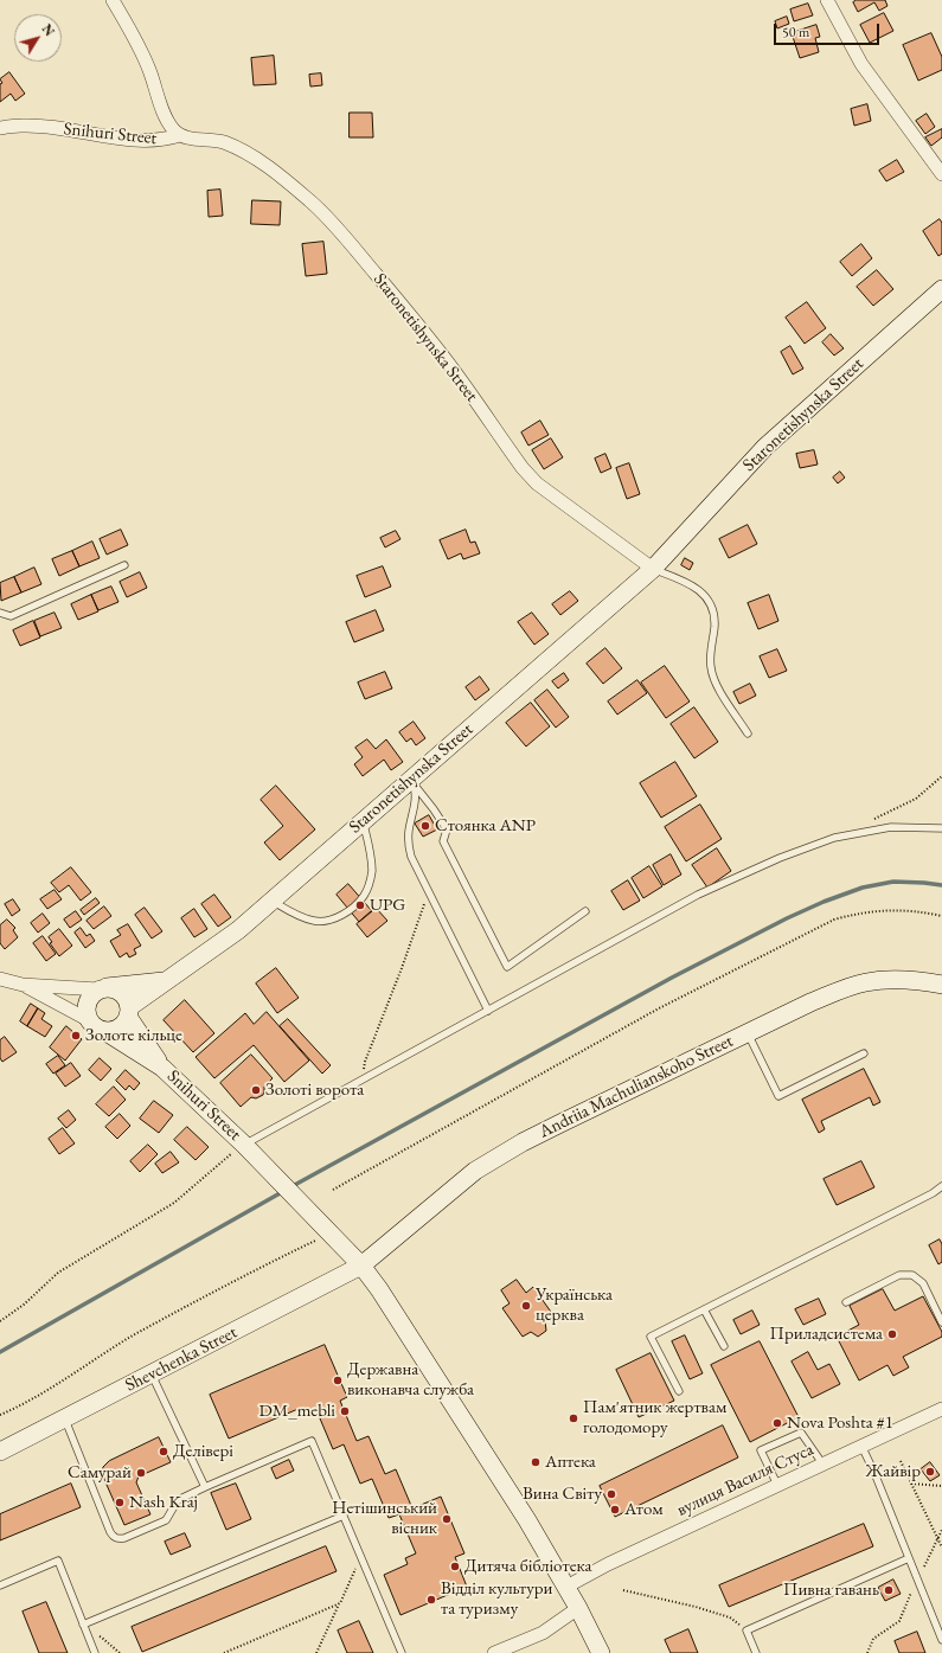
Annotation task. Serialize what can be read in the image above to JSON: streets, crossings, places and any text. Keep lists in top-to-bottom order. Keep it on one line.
{"streets":{"main road":["Snihuri Street","Staronetishynska Street","Andriia Machulianskoho Street","Shevchenka Street"],"street":["вулиця Василя Стуса"]},"crossings":[["Snihuri Street","Staronetishynska Street"],["Snihuri Street","Andriia Machulianskoho Street"],["Snihuri Street","Shevchenka Street"],["Snihuri Street","вулиця Василя Стуса"],["Andriia Machulianskoho Street","Shevchenka Street"]],"places":["Стоянка ANP","UPG","Золоте кільце","Золоті ворота","Українська церква","Приладсистема","Державна виконавча служба","DM_mebli","Пам'ятник жертвам голодомору","Nova Poshta #1","Делівері","Аптека","Жайвір","Самурай","Вина Світу","Nash Kraj","Атом","Нетішинський вісник","Дитяча бібліотека","Пивна гавань","Відділ культури та туризму"],"scale_bar":"50 m","north":"top right"}
